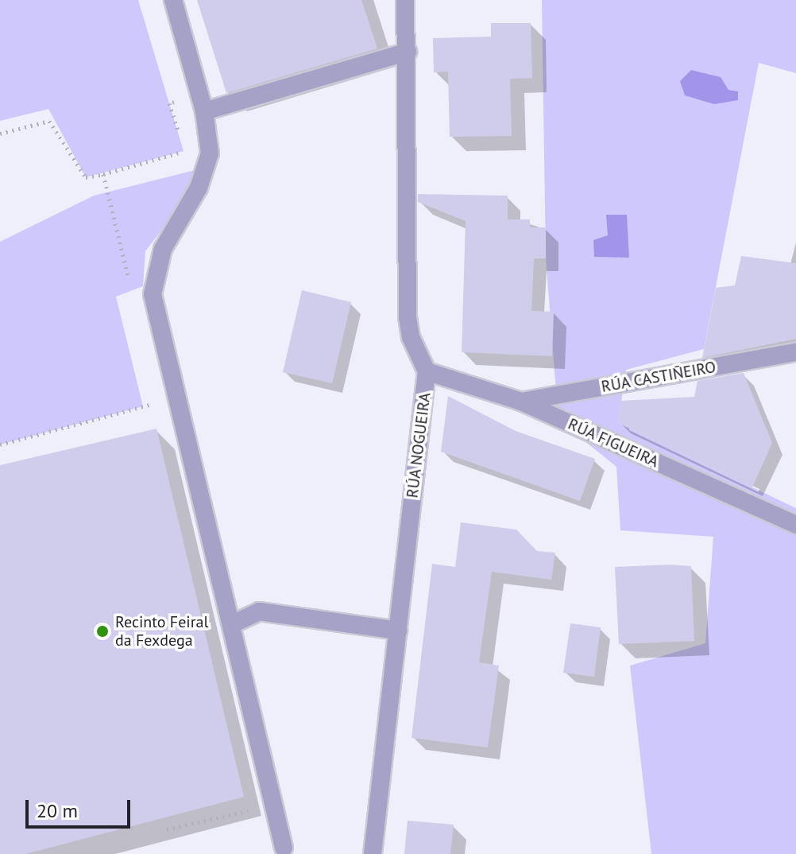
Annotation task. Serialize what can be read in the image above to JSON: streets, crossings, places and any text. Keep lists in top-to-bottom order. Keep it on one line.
{"streets":{"street":["RÚA CASTIÑEIRO","RÚA FIGUEIRA","RÚA NOGUEIRA"]},"crossings":[["RÚA CASTIÑEIRO","RÚA FIGUEIRA"],["RÚA FIGUEIRA","RÚA NOGUEIRA"]],"places":["Recinto Feiral da Fexdega"],"scale_bar":"20 m"}
